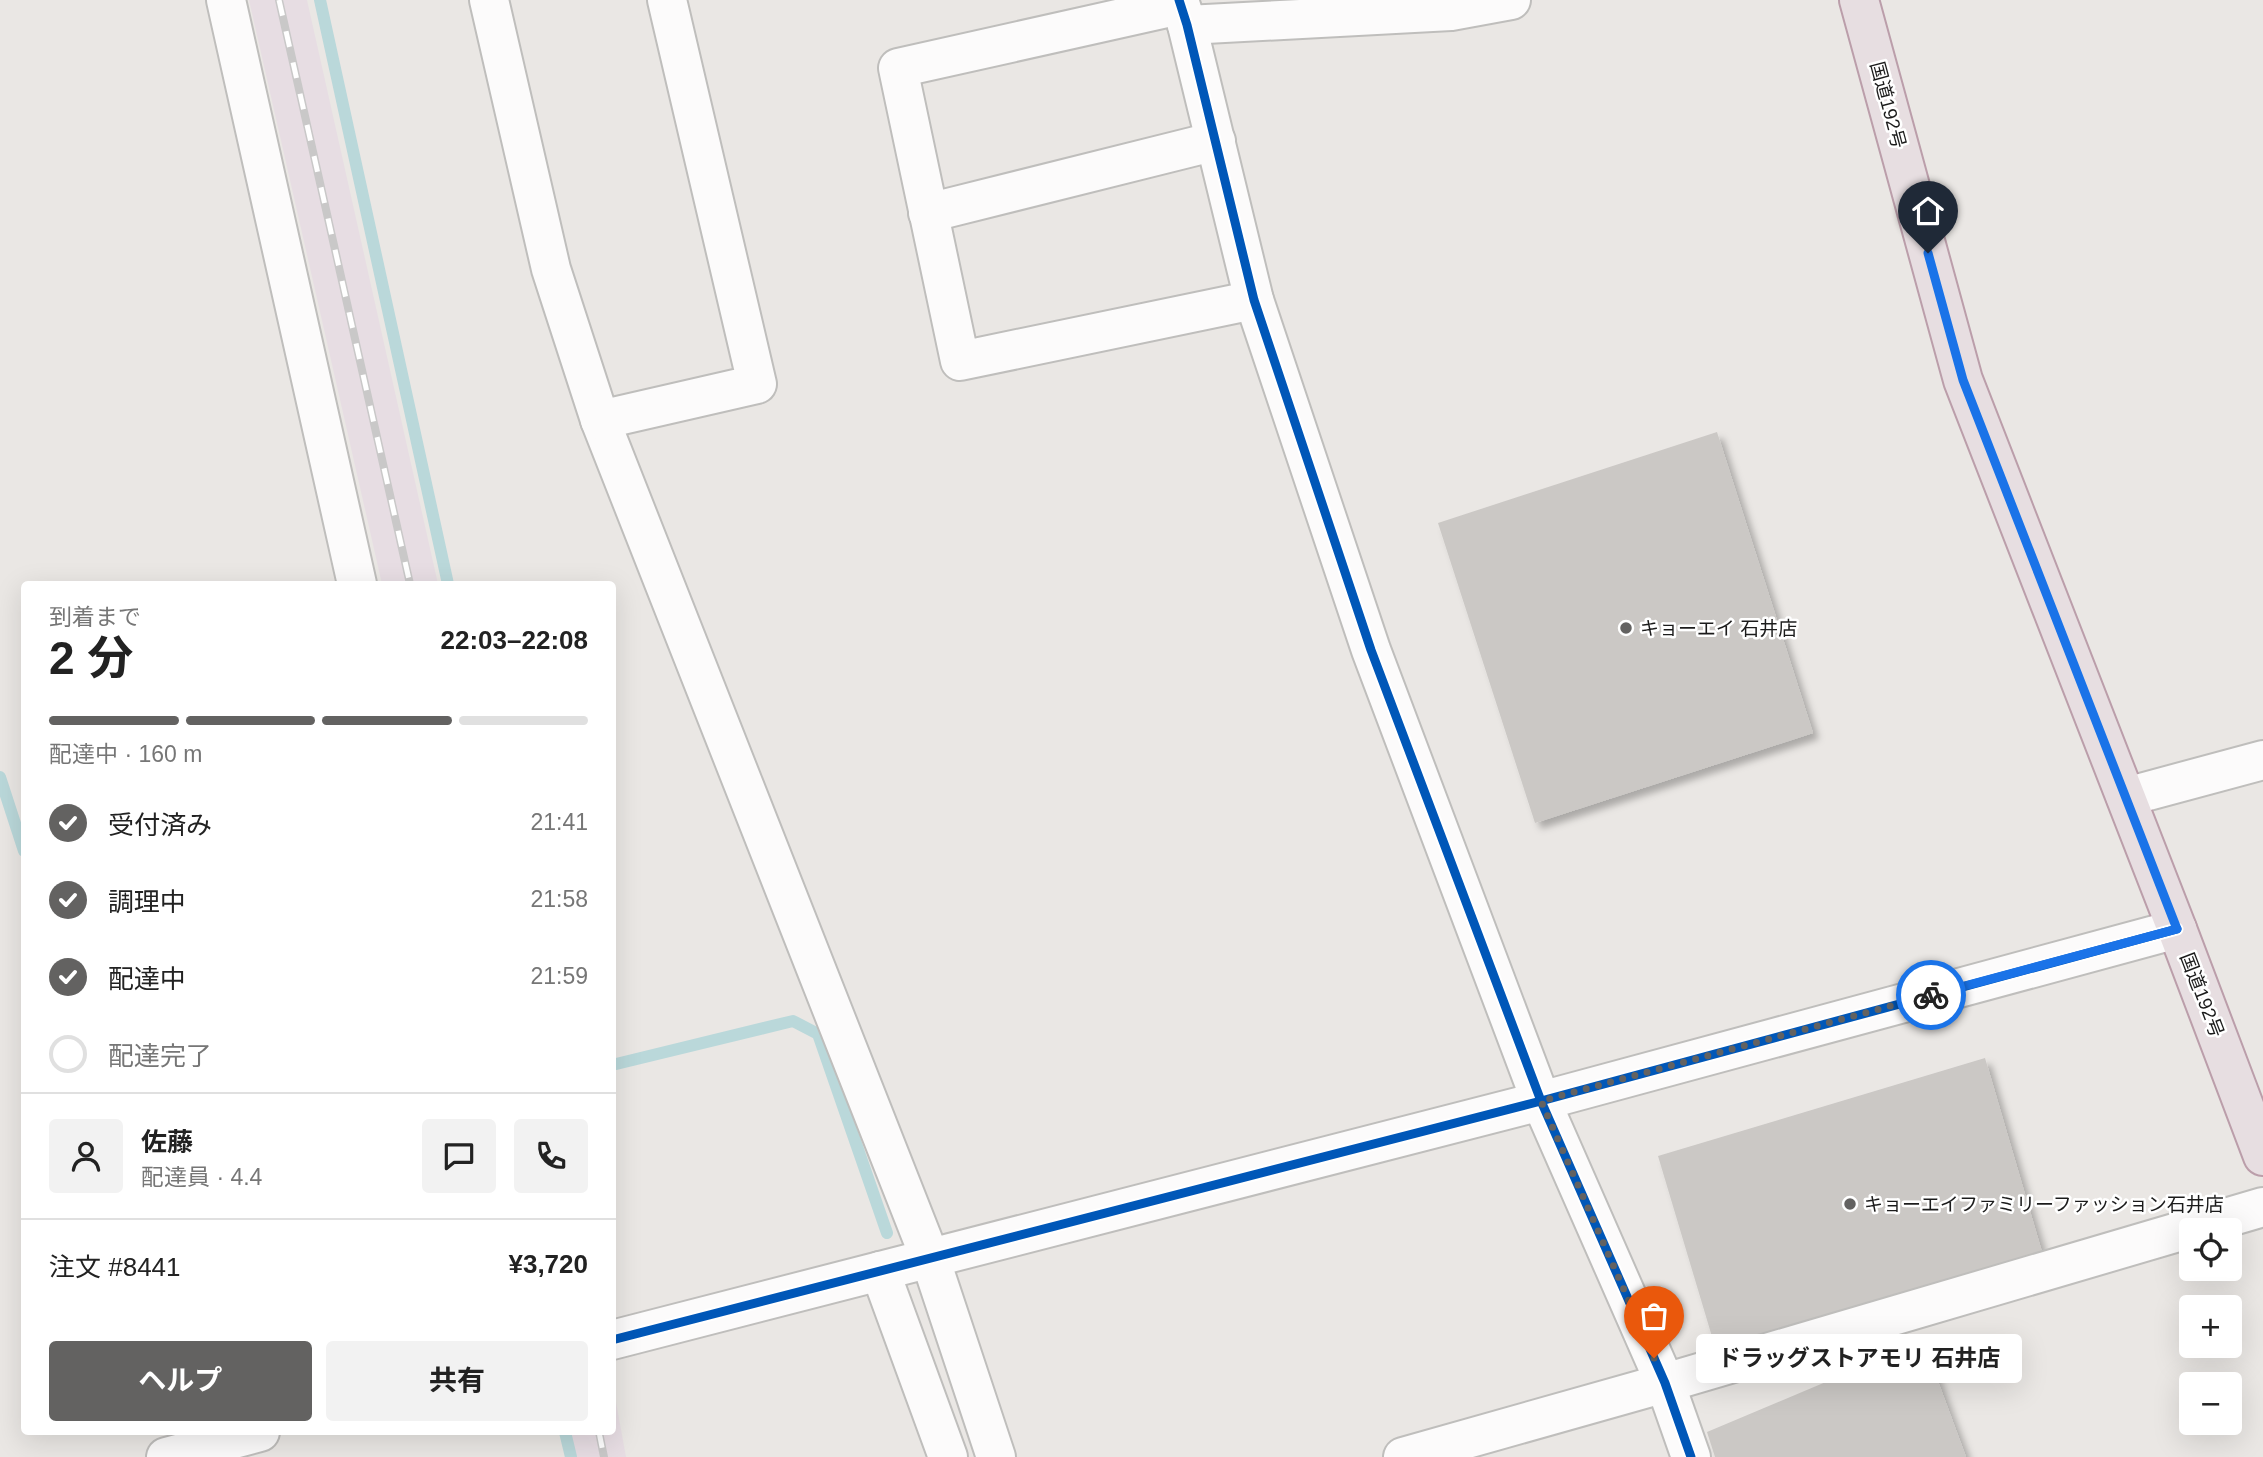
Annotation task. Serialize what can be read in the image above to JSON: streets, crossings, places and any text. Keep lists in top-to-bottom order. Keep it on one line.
{"streets":{"highway":["国道192号"]},"places":["キョーエイ 石井店","キョーエイファミリーファッション石井店","ドラッグストアモリ 石井店"],"page":{"heading":["2 分","到着まで","22:03–22:08"],"panel":["佐藤","配達員 · 4.4","注文 #8441","¥3,720"],"bar":"配達中 · 160 m","list":[["受付済み","21:41"],["調理中","21:58"],["配達中","21:59"],"配達完了"],"map_buttons":["+","−"],"buttons":["ヘルプ","共有"],"bubble":"ドラッグストアモリ 石井店"}}
